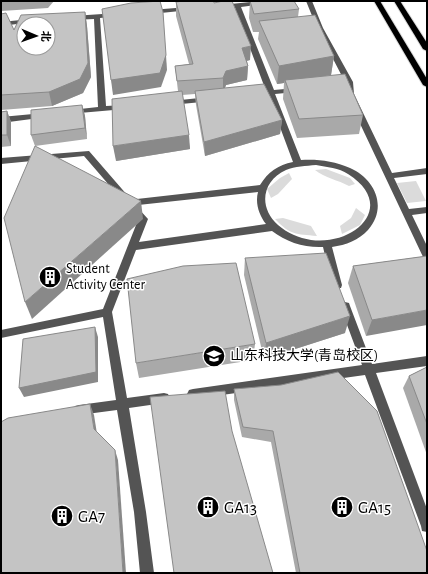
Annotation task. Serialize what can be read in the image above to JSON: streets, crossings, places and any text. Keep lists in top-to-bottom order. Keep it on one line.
{"places":{"building":["Student Activity Center","GA13","GA15","GA7"],"school or university":["山东科技大学(青岛校区)"]},"north":"right"}
